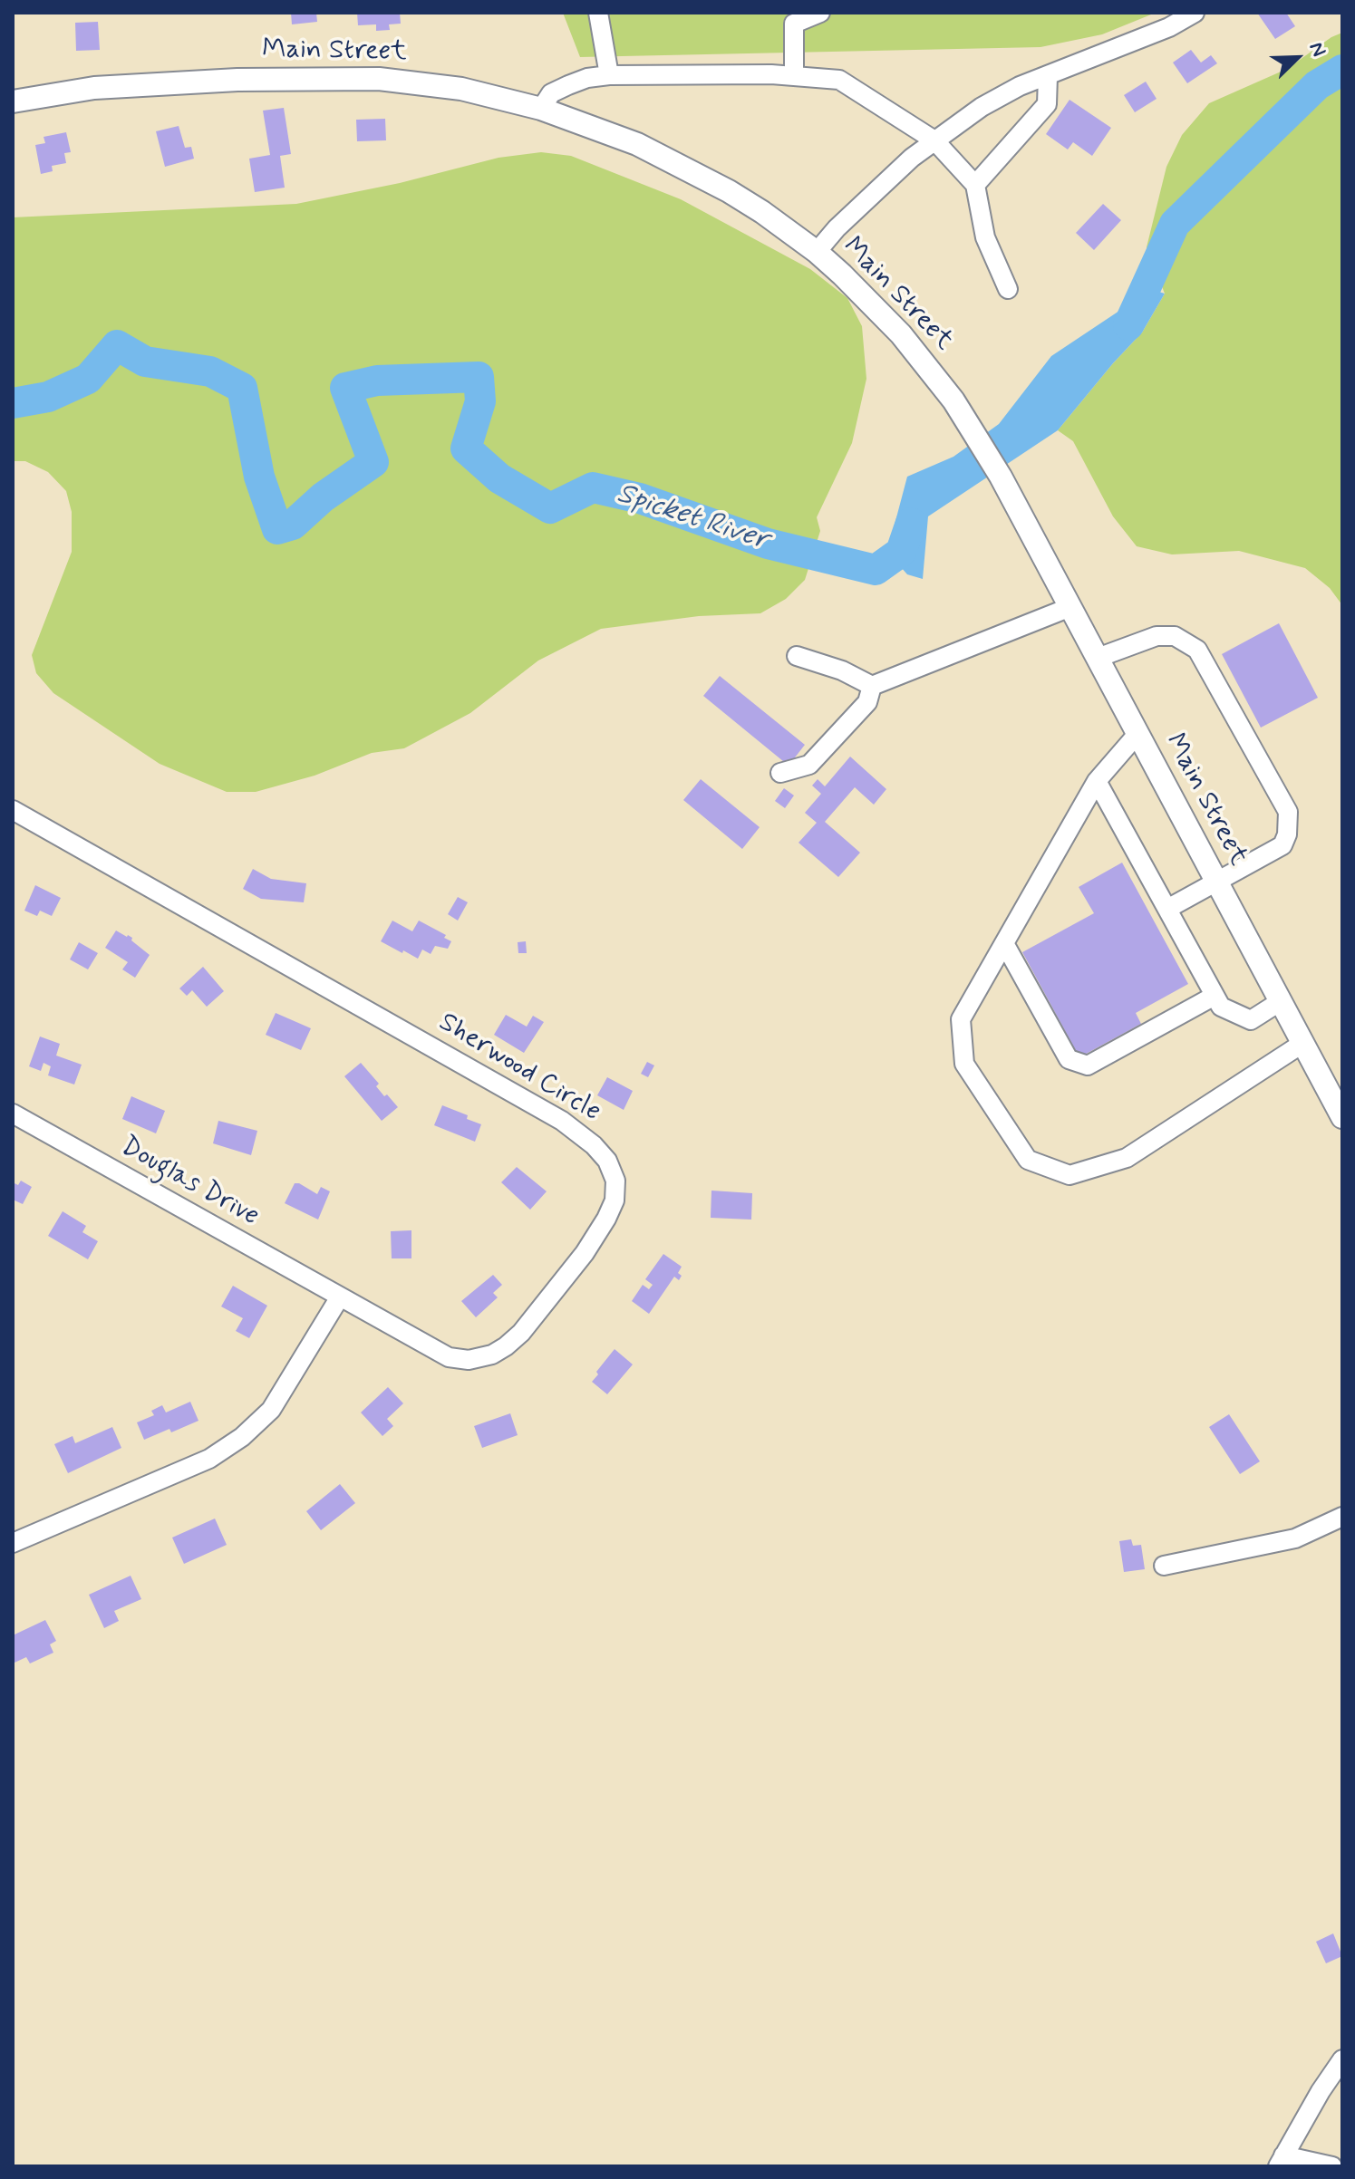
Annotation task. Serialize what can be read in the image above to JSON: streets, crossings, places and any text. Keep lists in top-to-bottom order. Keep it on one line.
{"streets":{"main road":["Main Street"],"street":["Sherwood Circle","Douglas Drive"]},"crossings":[["Sherwood Circle","Douglas Drive"]],"water":["Spicket River"],"north":"top right"}
